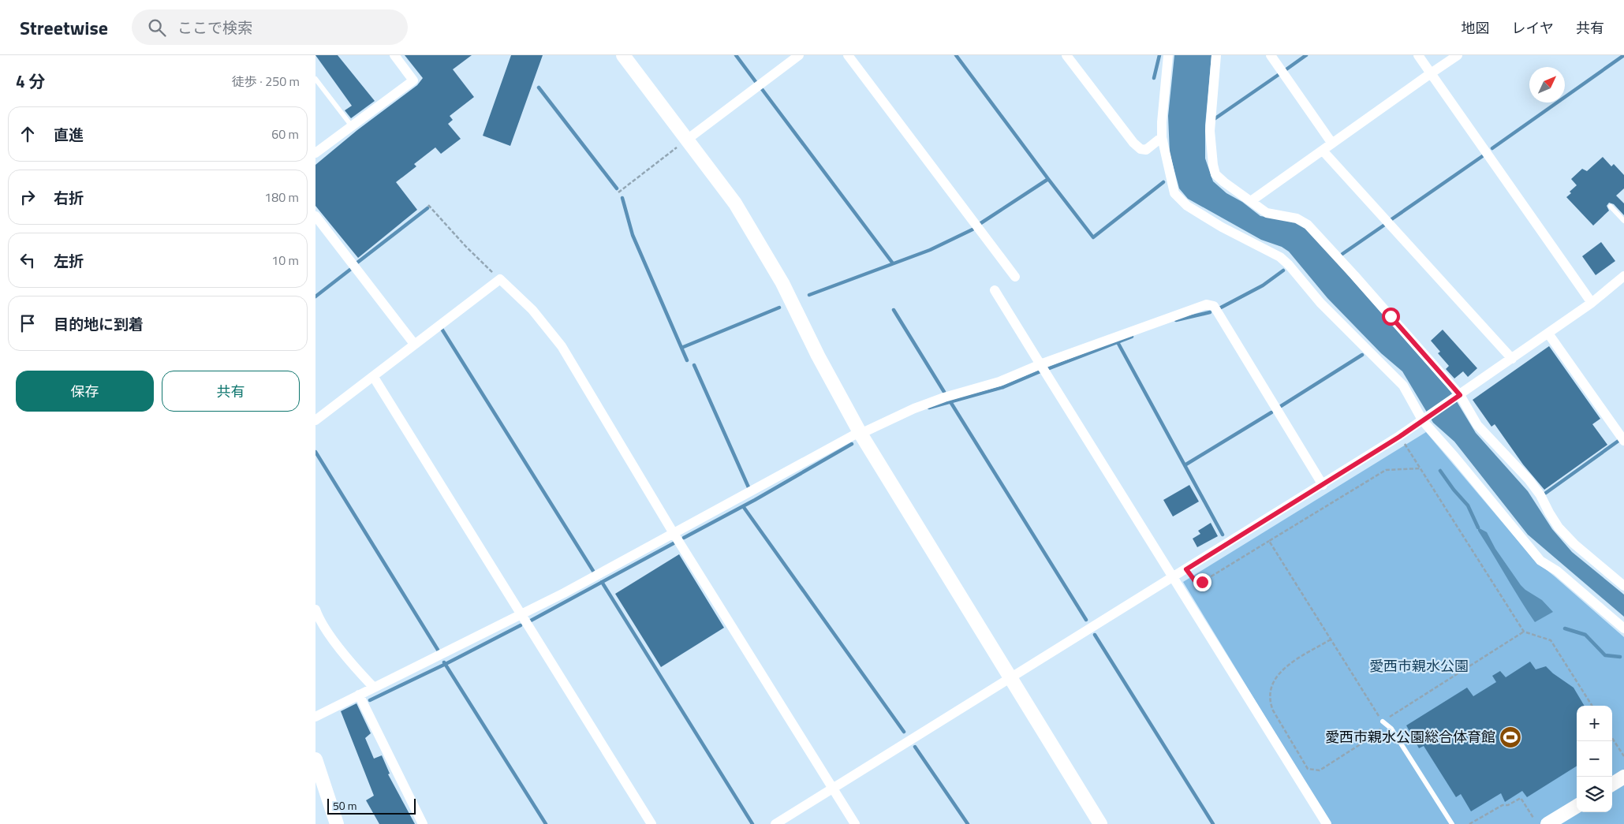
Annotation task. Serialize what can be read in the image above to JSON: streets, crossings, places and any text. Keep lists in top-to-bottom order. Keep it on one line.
{"parks":["愛西市親水公園"],"places":{"sports":["愛西市親水公園総合体育館"]},"scale_bar":"50 m","north":"top right","page":{"header":"Streetwise","search":"ここで検索","nav":["地図","レイヤ","共有"],"heading":["4 分","徒歩 · 250 m"],"list":[["直進","60 m"],["右折","180 m"],["左折","10 m"],"目的地に到着"],"buttons":["保存","共有"],"map_buttons":["+","−"],"scale":"50 m"}}
